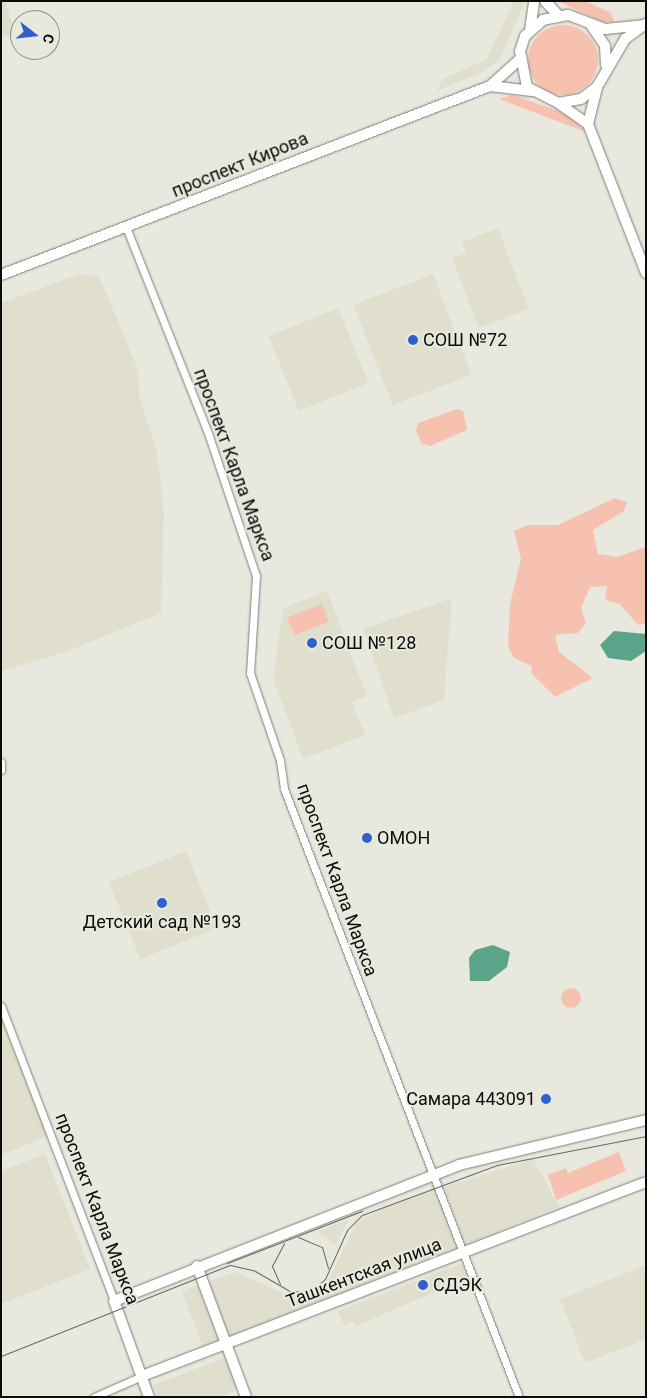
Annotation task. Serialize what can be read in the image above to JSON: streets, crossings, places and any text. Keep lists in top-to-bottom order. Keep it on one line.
{"streets":{"main road":["проспект Кирова","проспект Карла Маркса","Ташкентская улица"]},"crossings":[["проспект Кирова","проспект Карла Маркса"],["проспект Карла Маркса","Ташкентская улица"]],"places":["СОШ №72","СОШ №128","ОМОН","Детский сад №193","Самара 443091","СДЭК"],"north":"right"}
